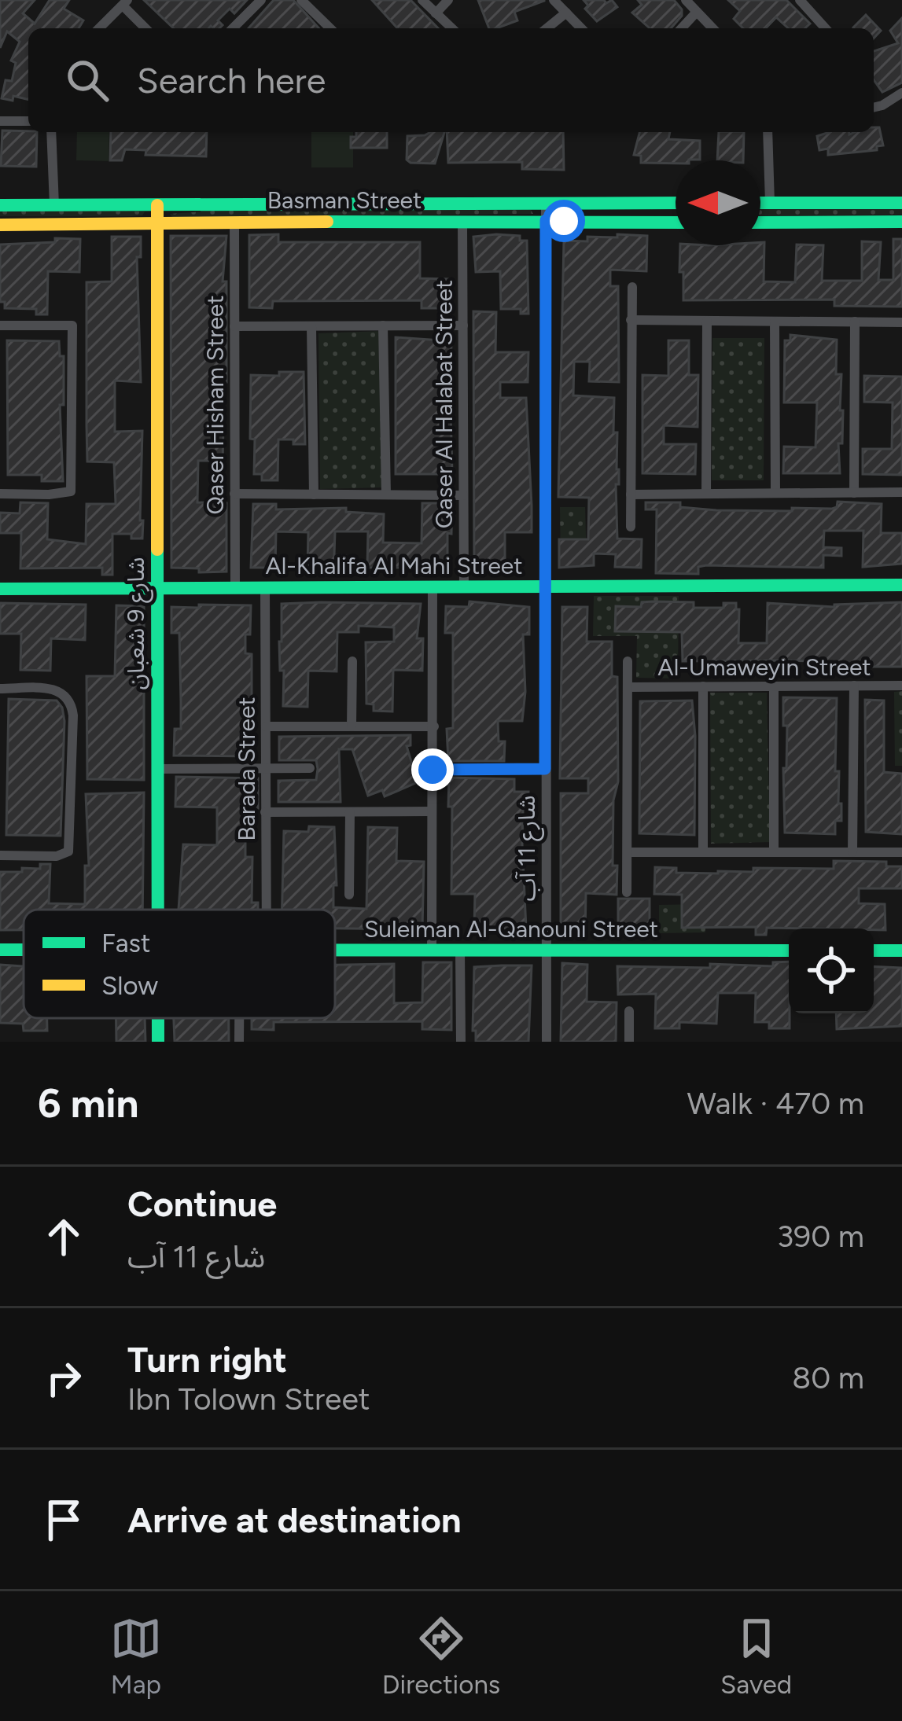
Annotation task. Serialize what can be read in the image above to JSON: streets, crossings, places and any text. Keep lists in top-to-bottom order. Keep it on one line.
{"streets":{"street":["Basman Street","Qaser Al Halabat Street","Qaser Hisham Street","Al-Khalifa Al Mahi Street","شارع 9 شعبان","Al-Umaweyin Street","Barada Street","شارع 11 آب","Suleiman Al-Qanouni Street"]},"crossings":[["Basman Street","Qaser Al Halabat Street"],["Basman Street","Qaser Hisham Street"],["Basman Street","شارع 9 شعبان"],["Basman Street","شارع 11 آب"],["Qaser Al Halabat Street","Al-Khalifa Al Mahi Street"],["Qaser Hisham Street","Al-Khalifa Al Mahi Street"],["Al-Khalifa Al Mahi Street","شارع 9 شعبان"],["Al-Khalifa Al Mahi Street","Barada Street"],["Al-Khalifa Al Mahi Street","شارع 11 آب"],["شارع 11 آب","Suleiman Al-Qanouni Street"]],"legend":["Fast","Slow"],"north":"left","page":{"search":"Search here","heading":["6 min","Walk · 470 m"],"list":[["Continue","شارع 11 آب","390 m"],["Turn right","Ibn Tolown Street","80 m"],"Arrive at destination"],"nav":["Map","Directions","Saved"]}}
